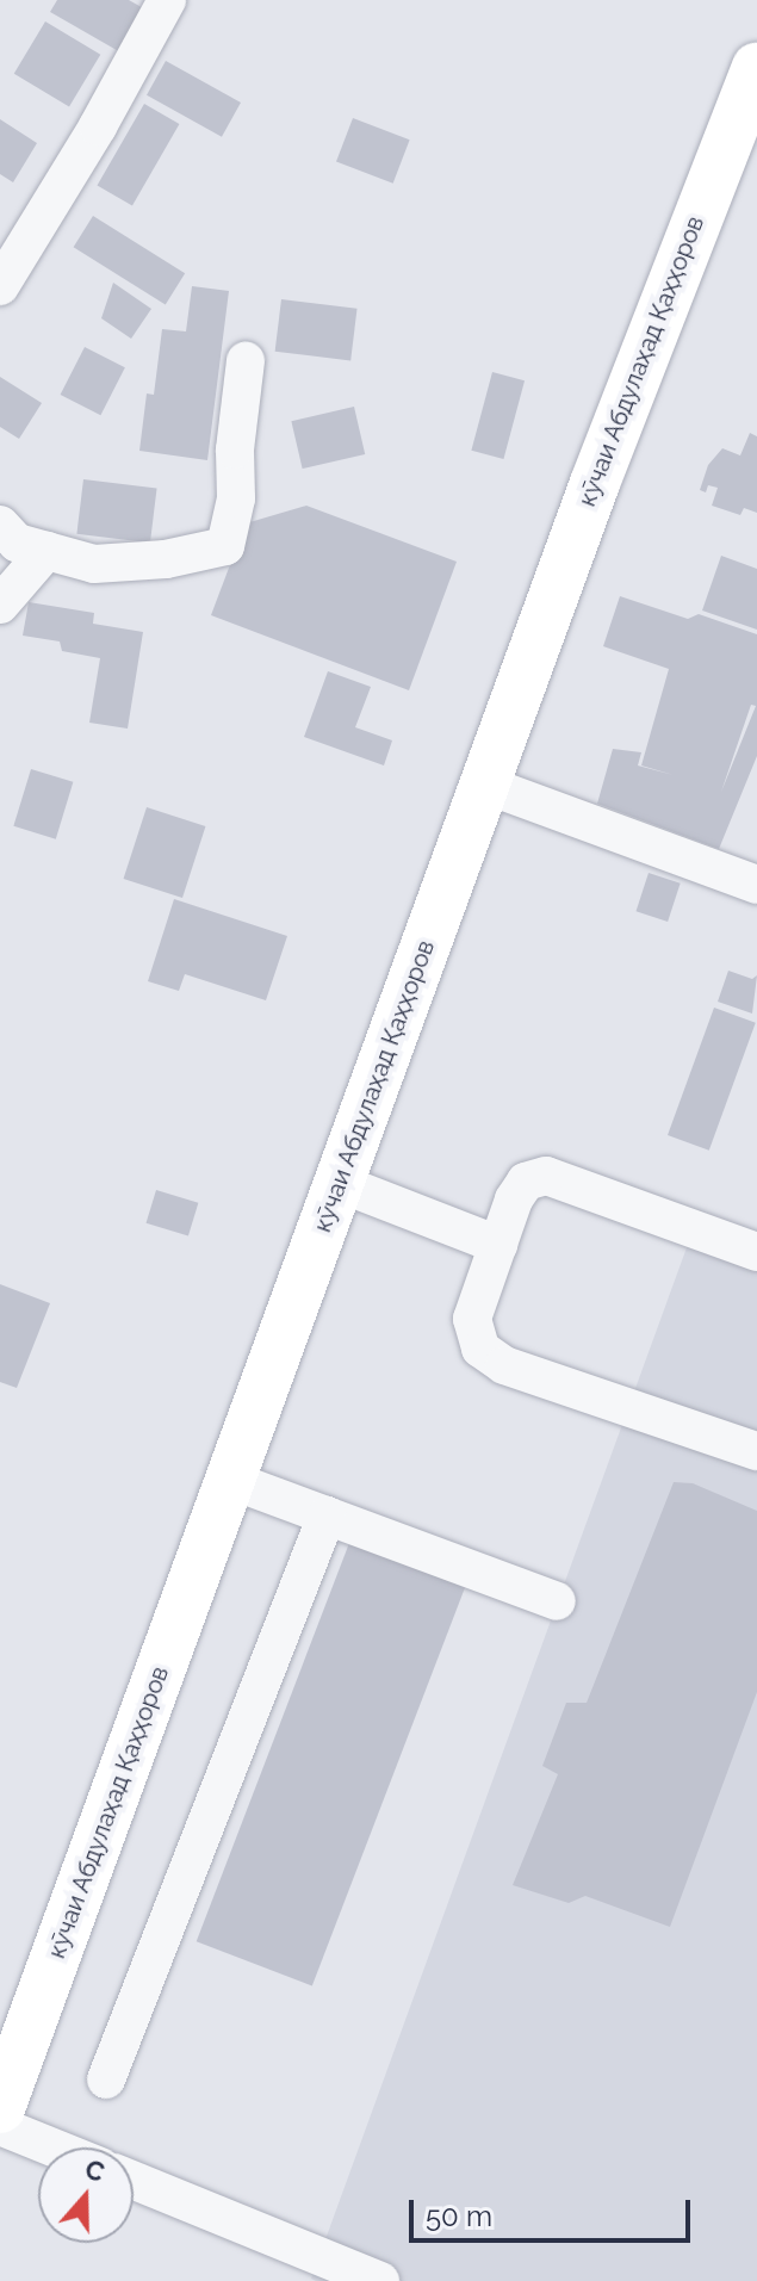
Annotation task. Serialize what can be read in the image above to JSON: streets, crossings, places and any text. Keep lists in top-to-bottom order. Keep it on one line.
{"streets":{"main road":["кӯчаи Абдулаҳад Қаҳҳоров"]},"scale_bar":"50 m","north":"top"}
